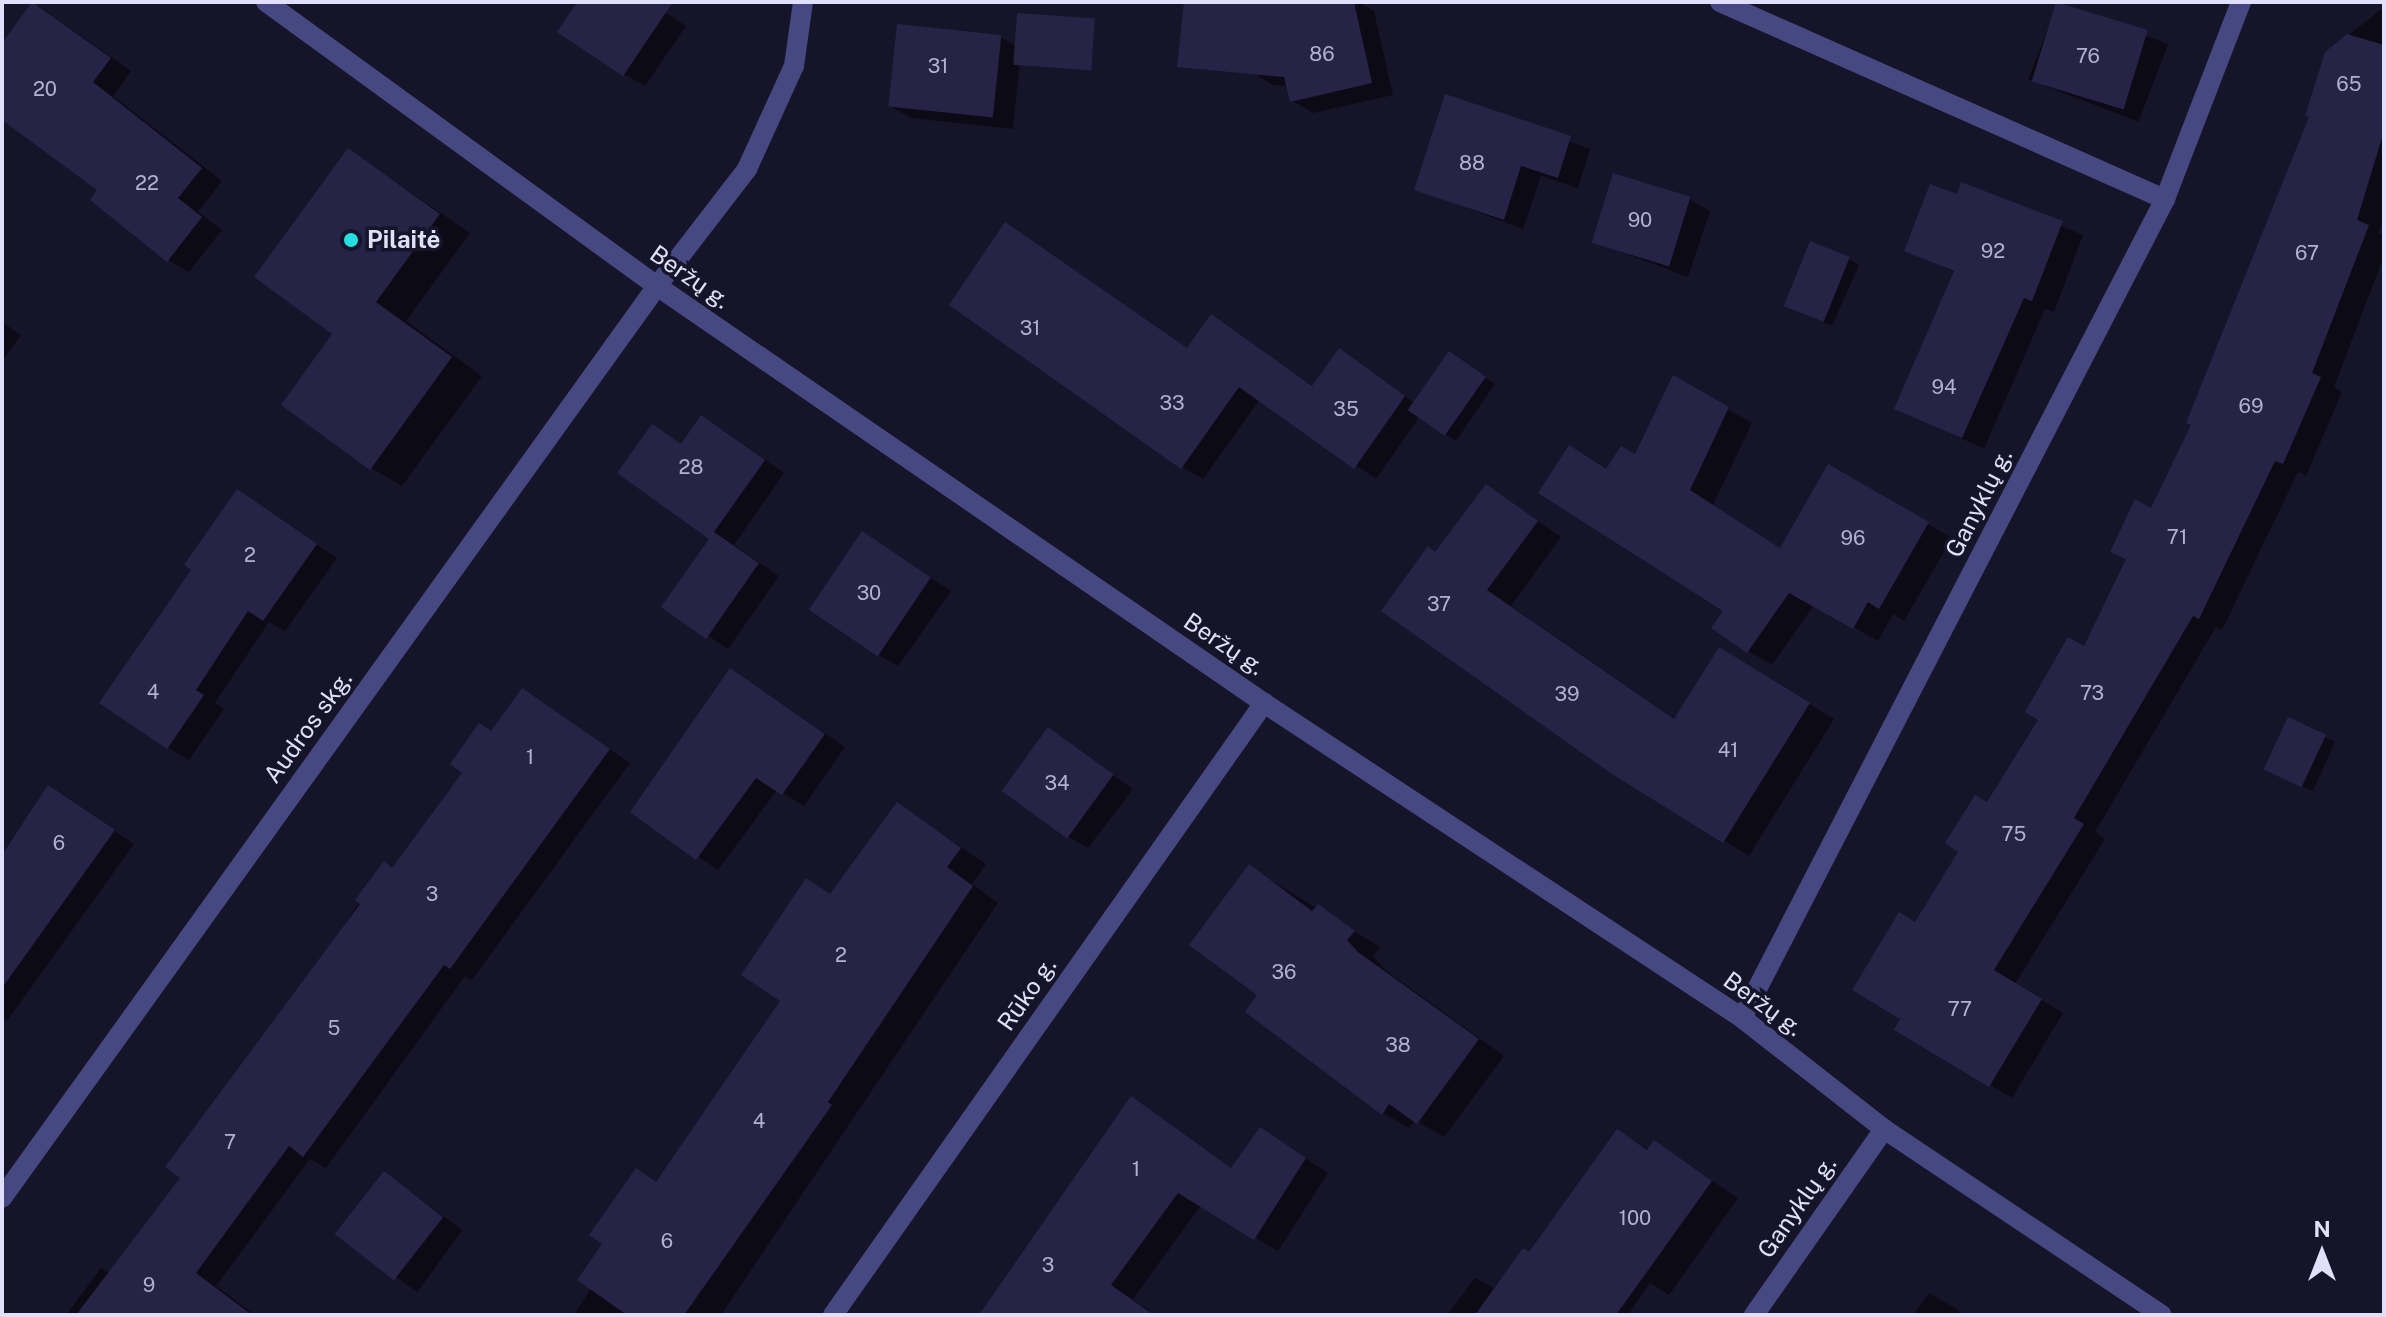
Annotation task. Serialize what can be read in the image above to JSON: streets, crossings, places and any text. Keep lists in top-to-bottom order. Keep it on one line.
{"streets":{"street":["Beržų g.","Ganyklų g.","Audros skg.","Rūko g."]},"crossings":[["Beržų g.","Ganyklų g."],["Beržų g.","Audros skg."],["Beržų g.","Rūko g."]],"places":["Pilaitė"],"house_numbers":["86","76","31","65","20","88","22","90","92","67","31","94","33","69","35","28","71","96","2","30","37","4","73","39","41","1","34","75","6","3","2","36","77","5","38","4","7","1","100","6","3","9"],"north":"top"}
